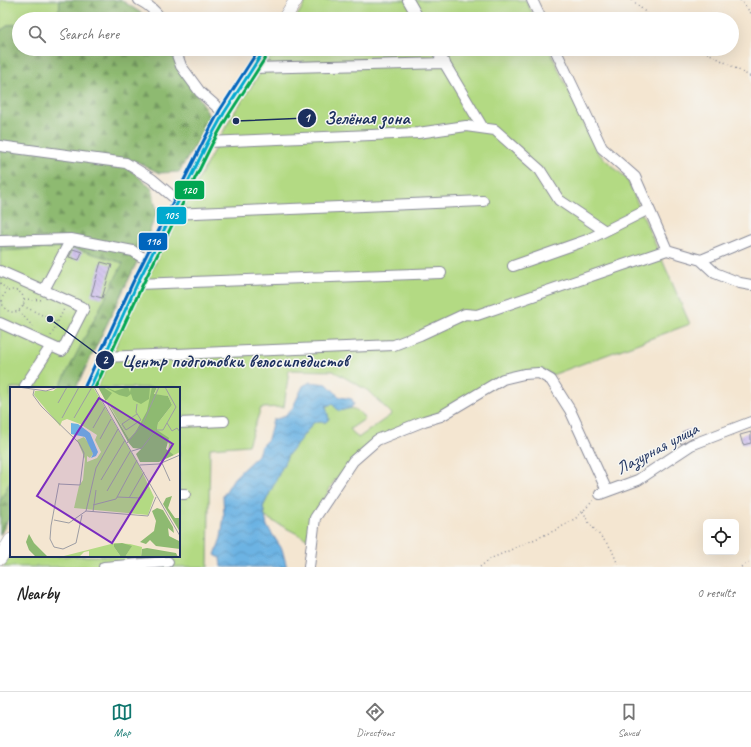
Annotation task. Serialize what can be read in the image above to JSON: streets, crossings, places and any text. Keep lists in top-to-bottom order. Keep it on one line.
{"streets":{"street":["Лазурная улица"]},"places":["Зелёная зона","Центр подготовки велосипедистов"],"lines":["transit line 105","transit line 120","transit line 116"],"page":{"search":"Search here","heading":["Nearby","0 results"],"nav":["Map","Directions","Saved"]}}
